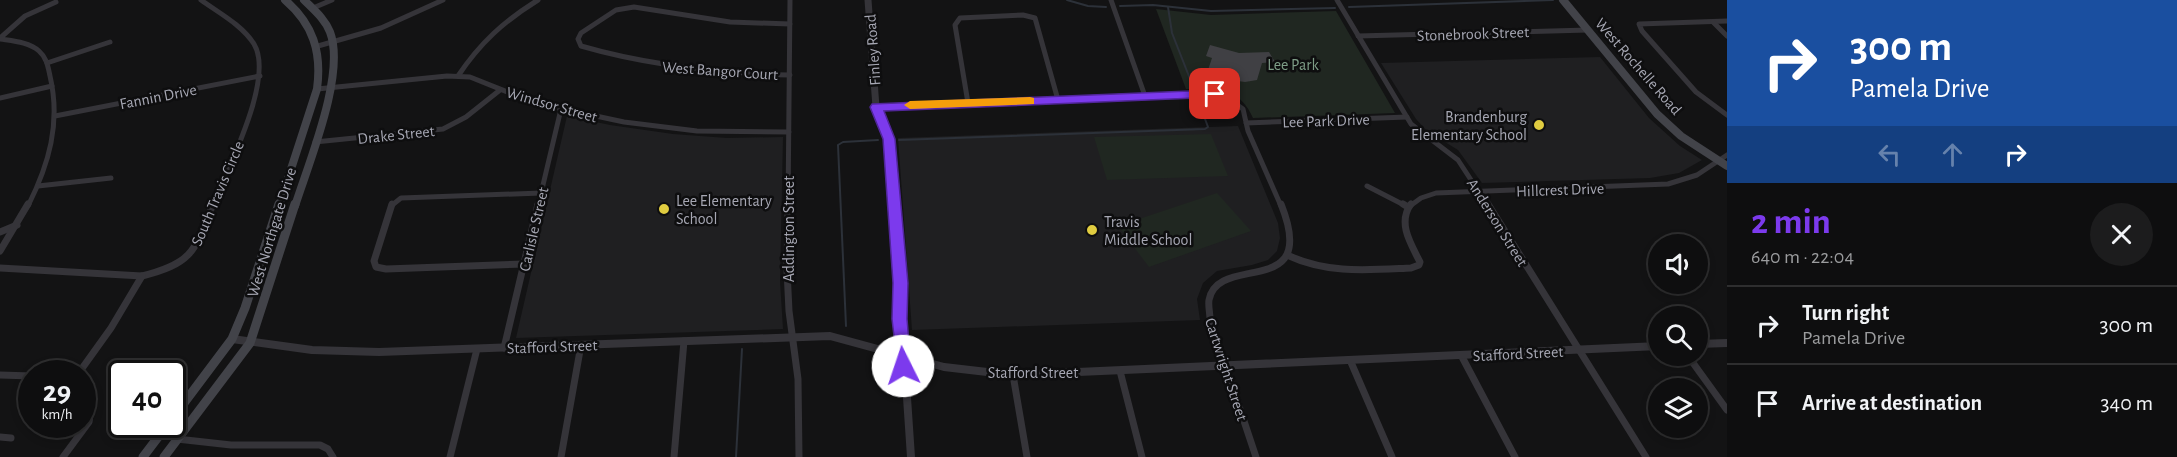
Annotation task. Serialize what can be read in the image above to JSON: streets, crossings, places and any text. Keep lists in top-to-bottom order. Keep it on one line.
{"streets":{"main road":["West Rochelle Road","West Northgate Drive"],"street":["Stonebrook Street","Finley Road","West Bangor Court","Fannin Drive","Windsor Street","Lee Park Drive","Drake Street","Hillcrest Drive","South Travis Circle","Anderson Street","Carlisle Street","Addington Street","Stafford Street","Cartwright Street"]},"crossings":[["Stonebrook Street","West Rochelle Road"],["Stonebrook Street","Anderson Street"],["Finley Road","Stafford Street"],["West Rochelle Road","Hillcrest Drive"],["West Bangor Court","Addington Street"],["Fannin Drive","South Travis Circle"],["Windsor Street","Drake Street"],["Windsor Street","Carlisle Street"],["Windsor Street","Addington Street"],["Windsor Street","West Northgate Drive"],["Lee Park Drive","Anderson Street"],["Drake Street","West Northgate Drive"],["Hillcrest Drive","Anderson Street"],["Anderson Street","Stafford Street"],["Carlisle Street","Stafford Street"],["Addington Street","Stafford Street"],["West Northgate Drive","Stafford Street"],["Stafford Street","Cartwright Street"]],"parks":["Lee Park"],"places":["Brandenburg Elementary School","Lee Elementary School","Travis Middle School"],"page":{"turn":["300 m","Pamela Drive"],"heading":["2 min","640 m · 22:04"],"list":[{"name":"Turn right","note":"Pamela Drive","value":"300 m"},{"name":"Arrive at destination","value":"340 m"}],"speed":"29 km/h","limit":"40"}}
